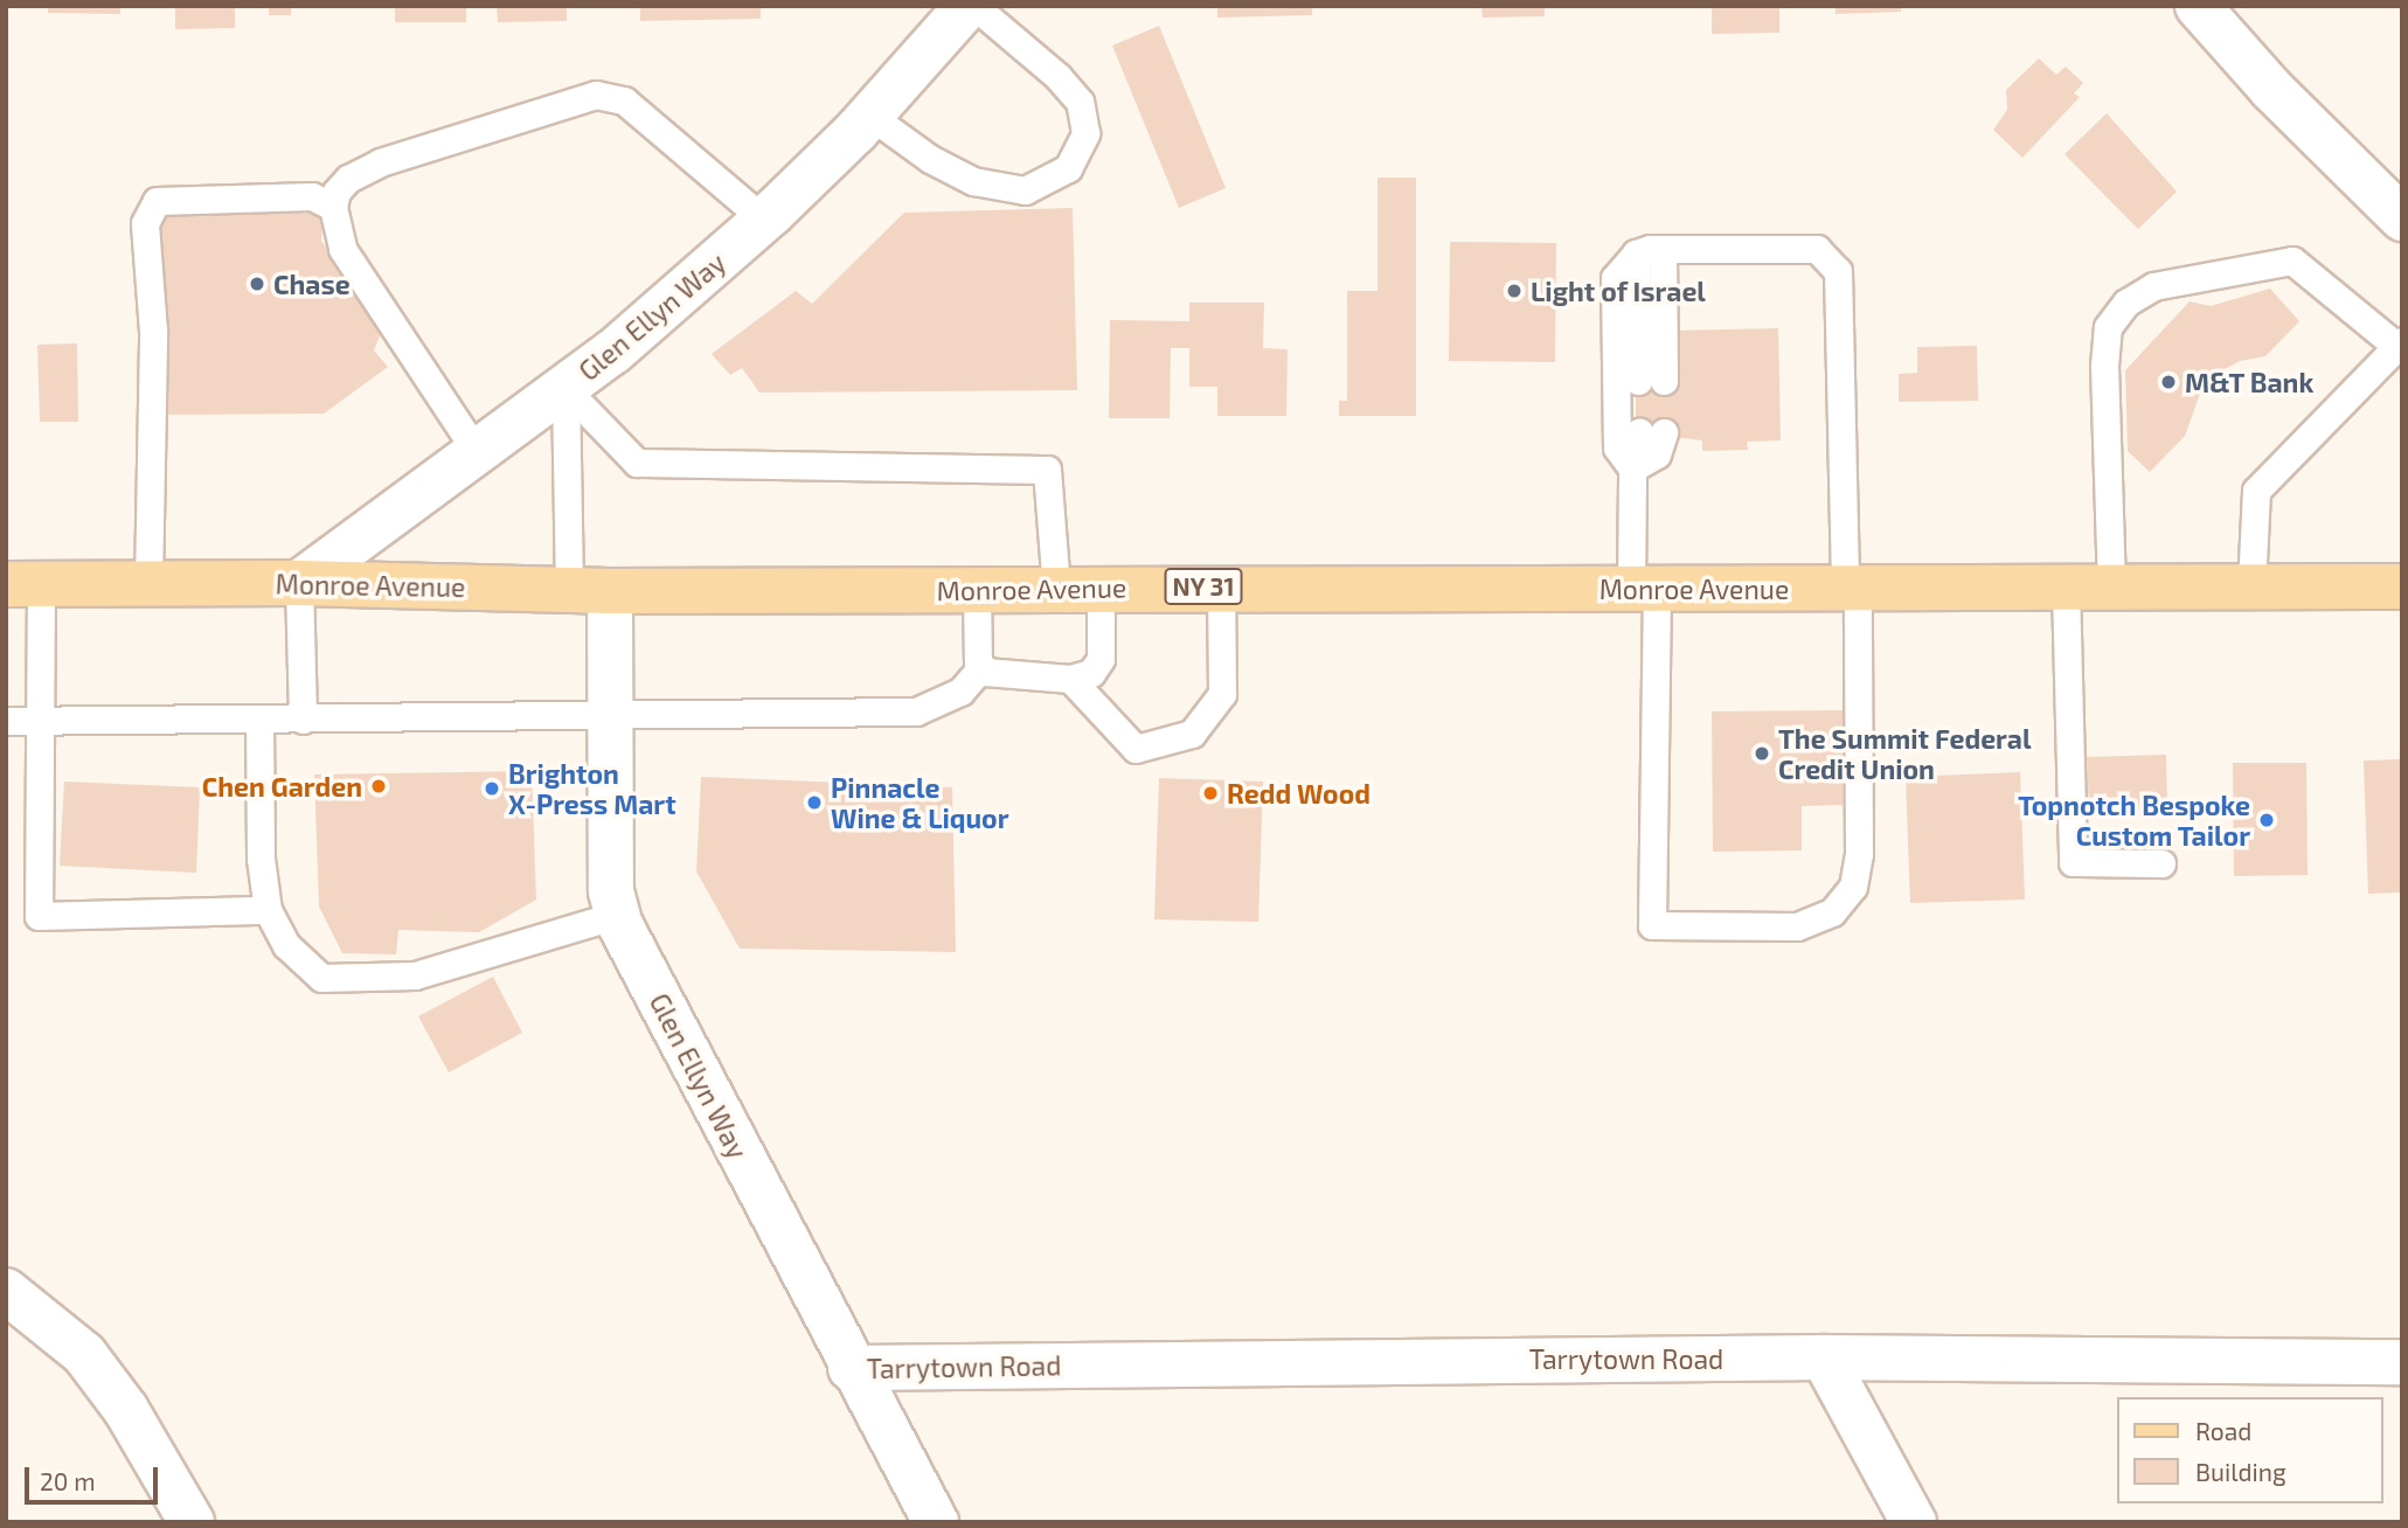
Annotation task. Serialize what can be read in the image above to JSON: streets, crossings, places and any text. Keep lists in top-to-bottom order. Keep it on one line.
{"streets":{"main road":["Monroe Avenue","NY 31"],"street":["Glen Ellyn Way","Tarrytown Road"]},"crossings":[["Glen Ellyn Way","Monroe Avenue"],["Glen Ellyn Way","Tarrytown Road"]],"places":["Chase","Light of Israel","M&T Bank","The Summit Federal Credit Union","Chen Garden","Brighton X-Press Mart","Redd Wood","Pinnacle Wine & Liquor","Topnotch Bespoke Custom Tailor"],"legend":["Road","Building"],"scale_bar":"20 m"}
